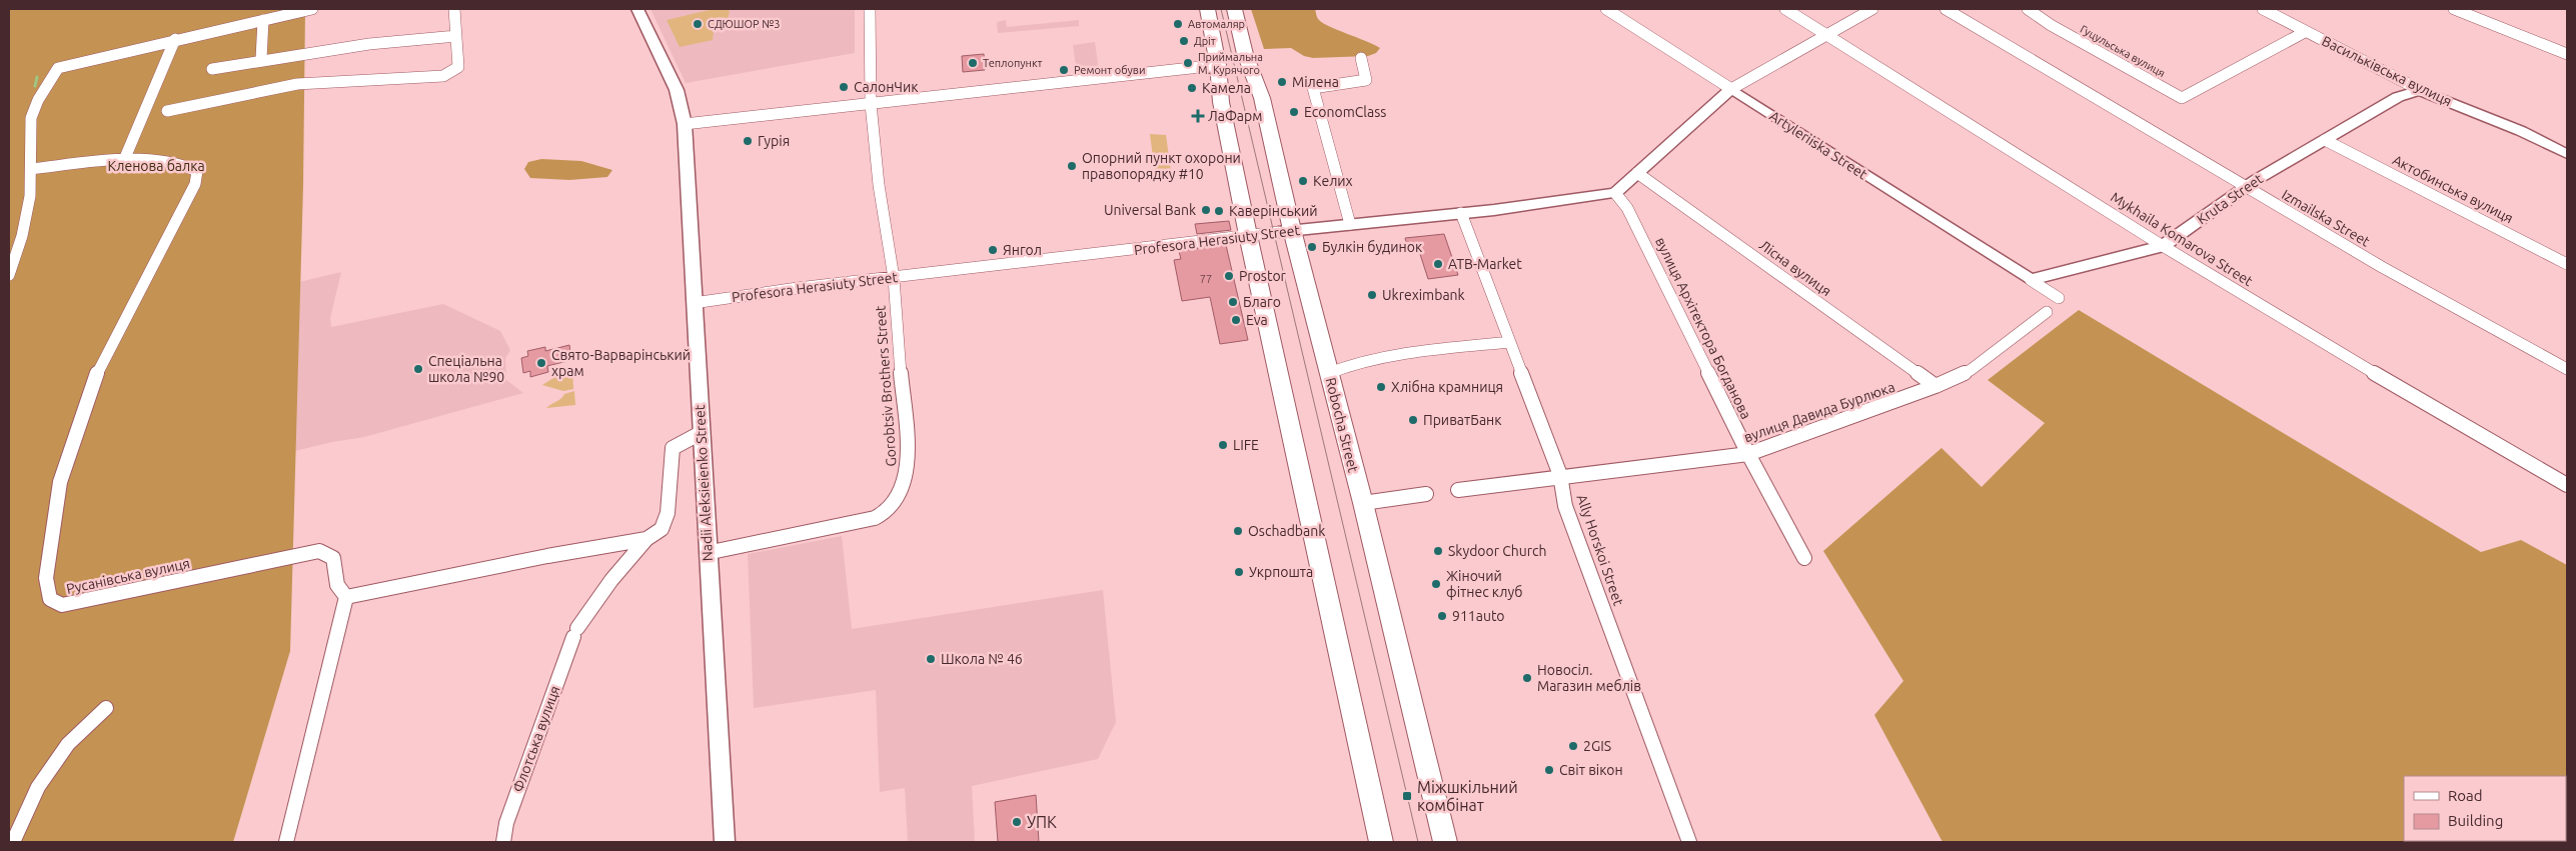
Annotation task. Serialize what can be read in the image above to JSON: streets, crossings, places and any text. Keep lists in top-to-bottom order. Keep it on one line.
{"streets":{"main road":["Robocha Street"],"street":["Гуцульська вулиця","Васильківська вулиця","Artyleriiska Street","Актобинська вулиця","Kruta Street","Izmailska Street","Mykhaila Komarova Street","Profesora Herasiuty Street","Лісна вулиця","вулиця Архітектора Богданова","Gorobtsiv Brothers Street","вулиця Давида Бурлюка","Nadii Aleksieienko Street","Ally Horskoi Street","Русанівська вулиця","Флотська вулиця"]},"crossings":[["Гуцульська вулиця","Васильківська вулиця"],["Васильківська вулиця","Kruta Street"],["Artyleriiska Street","Kruta Street"],["Актобинська вулиця","Kruta Street"],["Kruta Street","Izmailska Street"],["Kruta Street","Mykhaila Komarova Street"],["Profesora Herasiuty Street","вулиця Архітектора Богданова"],["Profesora Herasiuty Street","Gorobtsiv Brothers Street"],["Profesora Herasiuty Street","Robocha Street"],["Profesora Herasiuty Street","Nadii Aleksieienko Street"],["Profesora Herasiuty Street","Ally Horskoi Street"],["Лісна вулиця","вулиця Давида Бурлюка"],["вулиця Архітектора Богданова","вулиця Давида Бурлюка"],["Gorobtsiv Brothers Street","Nadii Aleksieienko Street"],["вулиця Давида Бурлюка","Ally Horskoi Street"],["Nadii Aleksieienko Street","Флотська вулиця"]],"parks":["Кленова балка"],"places":{"other":["СДЮШОР №3","Автомаляр","Дріт","Теплопункт","Приймальна М. Курячого","Ремонт обуви","Мілена","СалонЧик","Камела","EconomClass","Гурія","Опорний пункт охорони правопорядку #10","Келих","Universal Bank","Каверінський","Булкін будинок","Янгол","ATB-Market","Prostor","Ukreximbank","Благо","Eva","Свято-Варварінський храм","Спеціальна школа №90","Хлібна крамниця","ПриватБанк","LIFE","Oschadbank","Skydoor Church","Укрпошта","Жіночий фітнес клуб","911auto","Школа № 46","Новосіл. Магазин меблів","2GIS","Світ вікон","УПК"],"health":["ЛаФарм"],"transit":["Міжшкільний комбінат"]},"house_numbers":["77"],"legend":["Road","Building"]}
